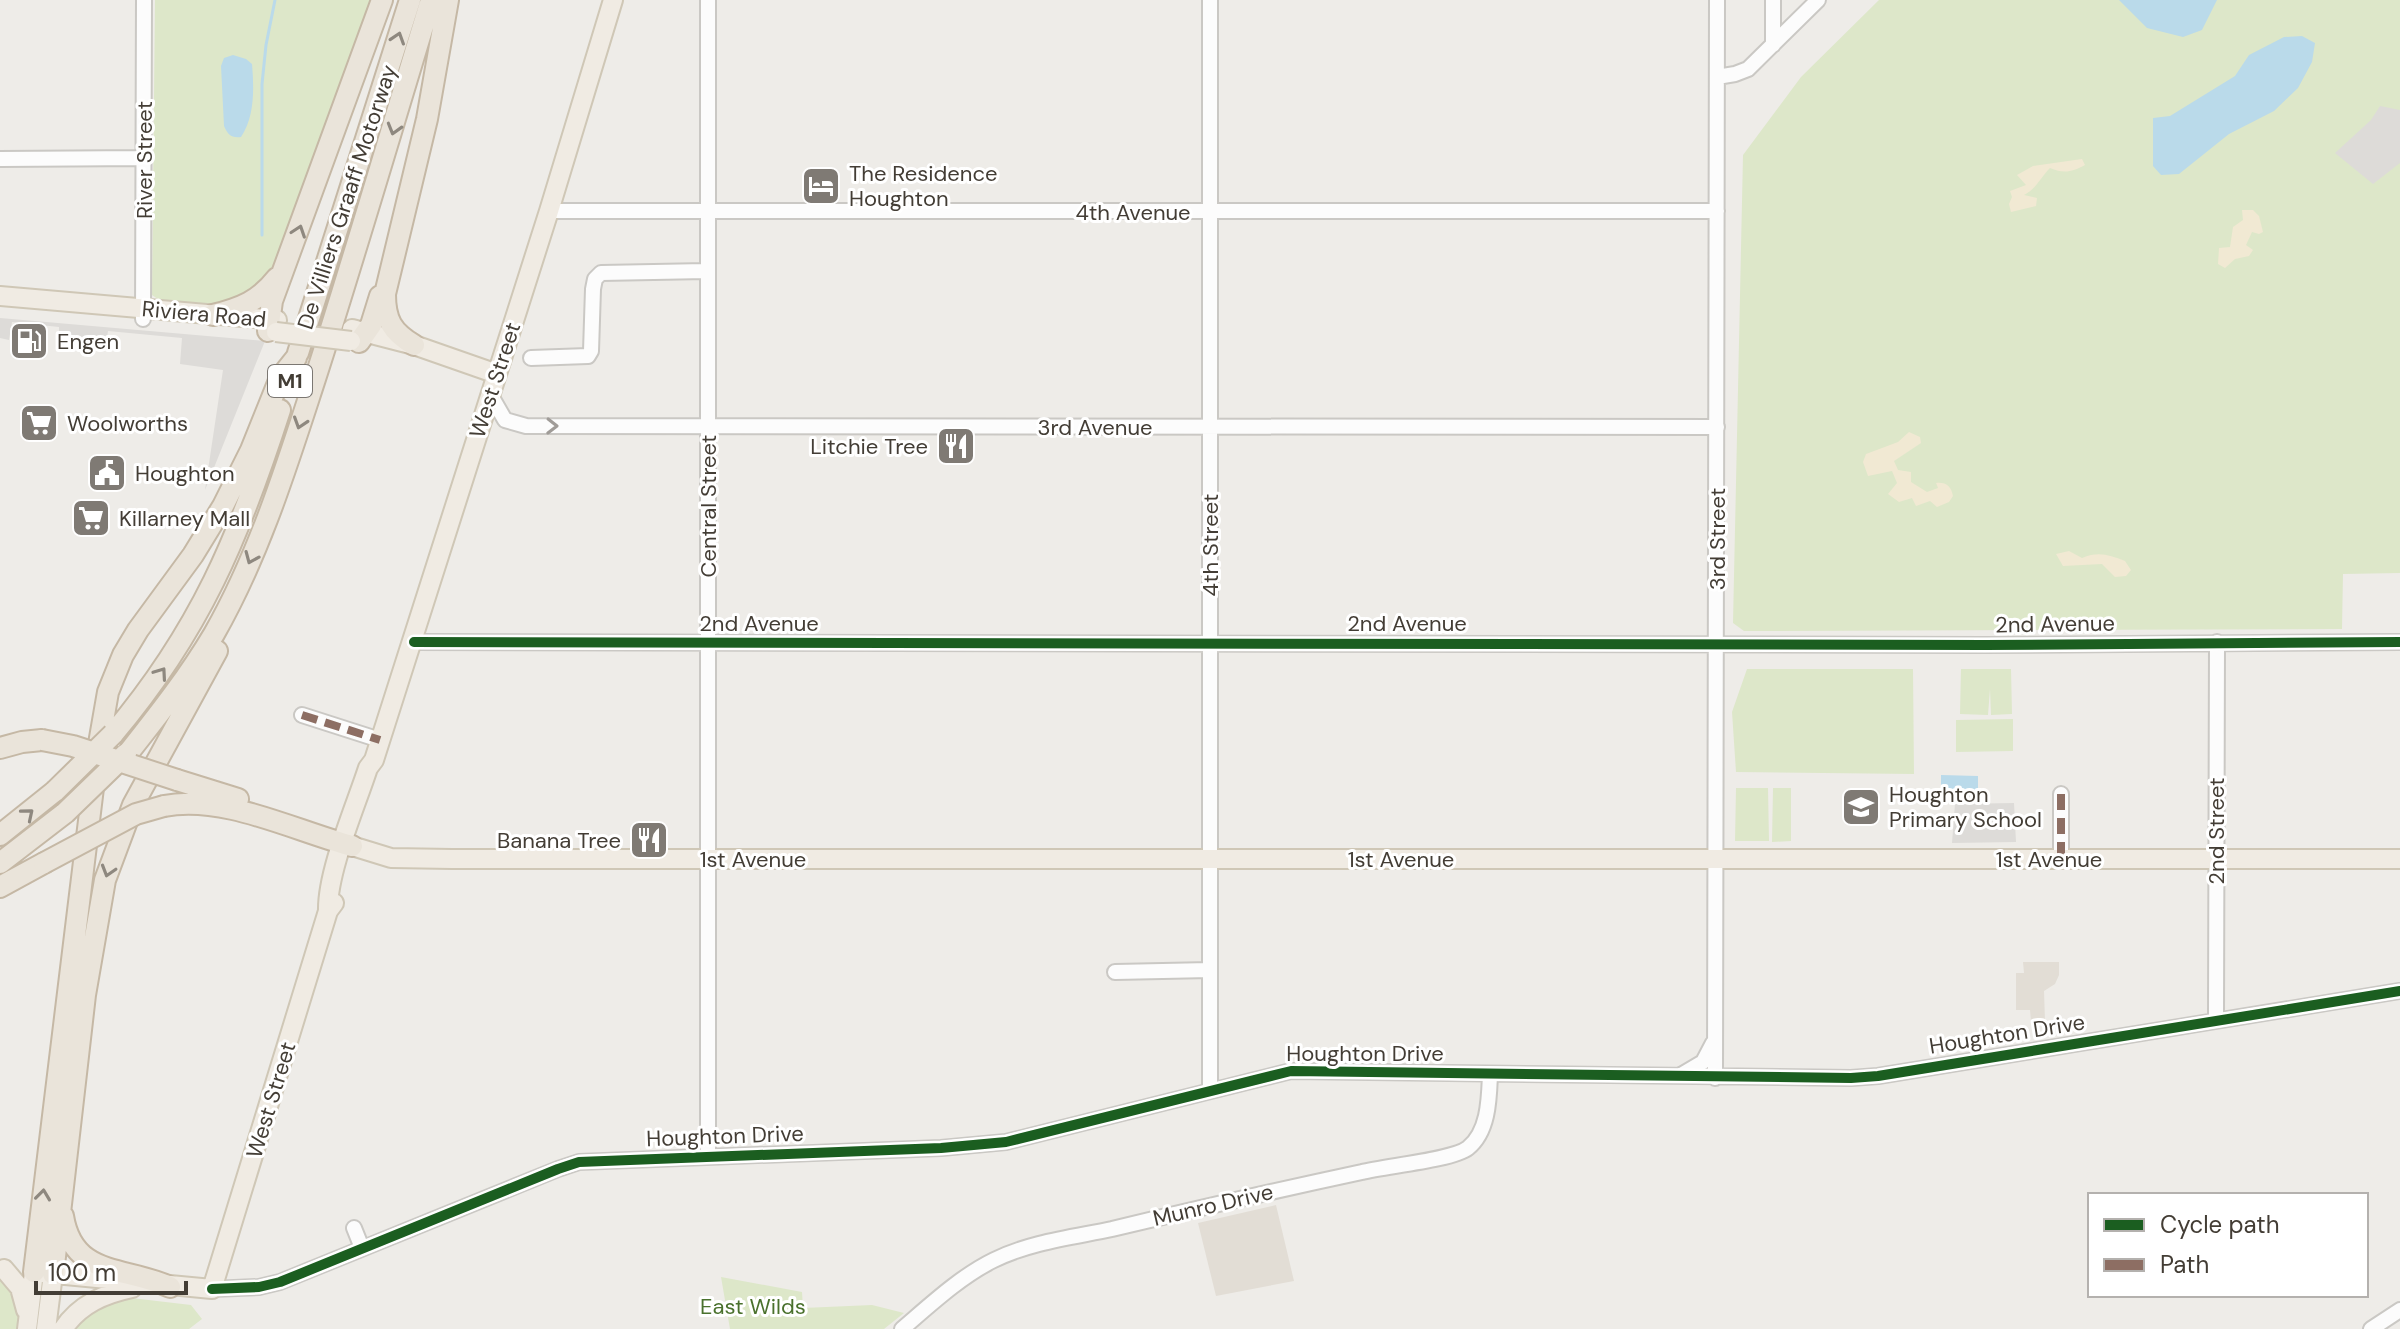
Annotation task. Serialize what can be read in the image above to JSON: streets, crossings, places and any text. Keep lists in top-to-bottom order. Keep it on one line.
{"streets":{"highway":["De Villiers Graaff Motorway","M1"],"main road":["Riviera Road","West Street","1st Avenue","Houghton Drive"],"street":["River Street","4th Avenue","3rd Avenue","Central Street","3rd Street","4th Street","2nd Avenue","2nd Street","Munro Drive"]},"crossings":[["River Street","Riviera Road"],["4th Avenue","West Street"],["4th Avenue","Central Street"],["4th Avenue","3rd Street"],["4th Avenue","4th Street"],["Riviera Road","West Street"],["Riviera Road","3rd Avenue"],["West Street","3rd Avenue"],["West Street","2nd Avenue"],["West Street","1st Avenue"],["West Street","Houghton Drive"],["3rd Avenue","Central Street"],["3rd Avenue","3rd Street"],["3rd Avenue","4th Street"],["Central Street","2nd Avenue"],["Central Street","1st Avenue"],["Central Street","Houghton Drive"],["3rd Street","2nd Avenue"],["3rd Street","1st Avenue"],["3rd Street","Houghton Drive"],["4th Street","2nd Avenue"],["4th Street","1st Avenue"],["4th Street","Houghton Drive"],["2nd Avenue","2nd Street"],["2nd Street","1st Avenue"],["2nd Street","Houghton Drive"],["Houghton Drive","Munro Drive"]],"parks":["East Wilds"],"places":{"hotel":["The Residence Houghton"],"fuel station":["Engen"],"supermarket":["Woolworths","Killarney Mall"],"restaurant":["Litchie Tree","Banana Tree"],"public building":["Houghton"],"school or university":["Houghton Primary School"]},"legend":["Cycle path","Path"],"scale_bar":"100 m"}
